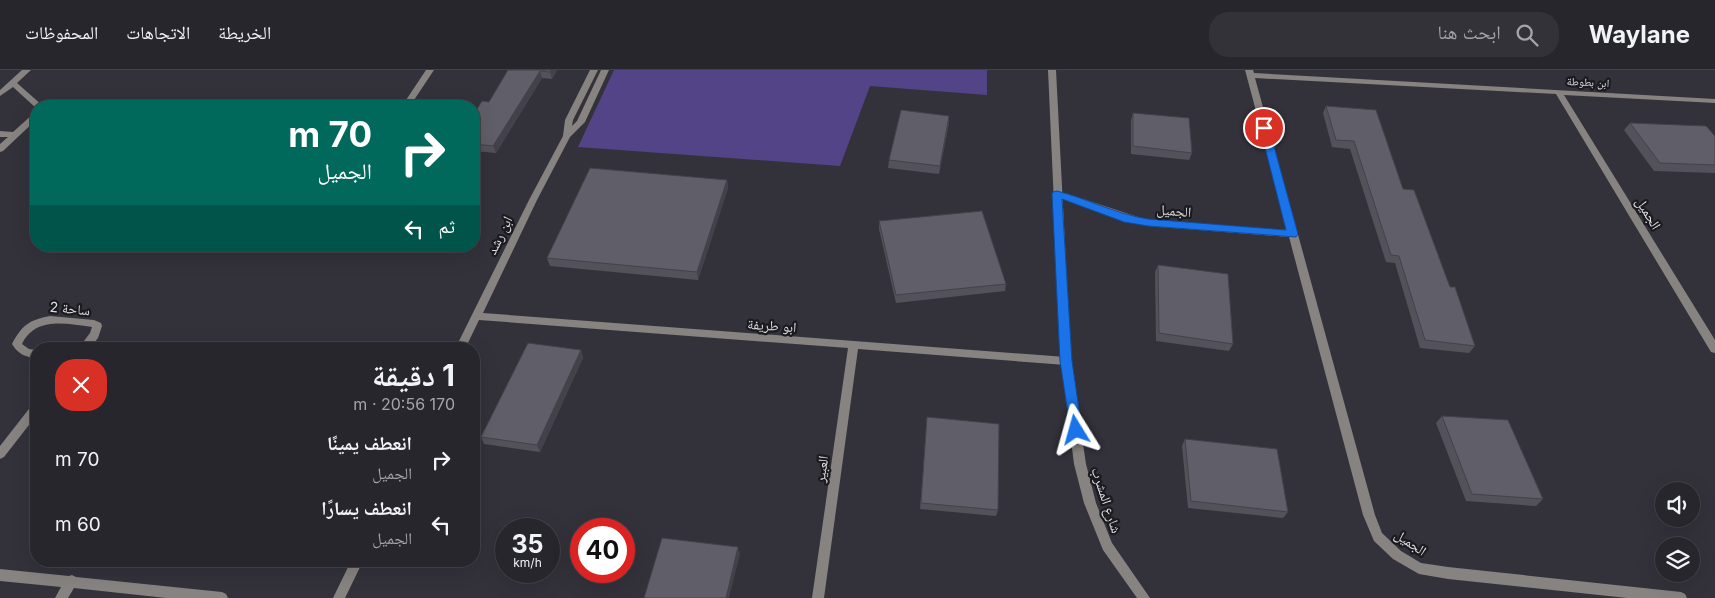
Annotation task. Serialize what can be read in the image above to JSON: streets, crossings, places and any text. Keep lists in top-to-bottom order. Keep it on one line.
{"streets":{"street":["ابن بطوطة","الجميل","ابن رشد","ساحة 2","ابو طريفة","العبير","شارع المشرب"]},"crossings":[["ابن بطوطة","الجميل"],["الجميل","شارع المشرب"],["ابن رشد","ابو طريفة"],["ابو طريفة","العبير"],["ابو طريفة","شارع المشرب"]],"page":{"header":"Waylane","search":"ابحث هنا","nav":["الخريطة","الاتجاهات","المحفوظات"],"turn":["70 m","الجميل"],"then":"ثم","heading":["1 دقيقة","170 m · 20:56"],"list":[{"name":"انعطف يمينًا","note":"الجميل","value":"70 m"},{"name":"انعطف يسارًا","note":"الجميل","value":"60 m"}],"speed":"35 km/h","limit":"40"}}
